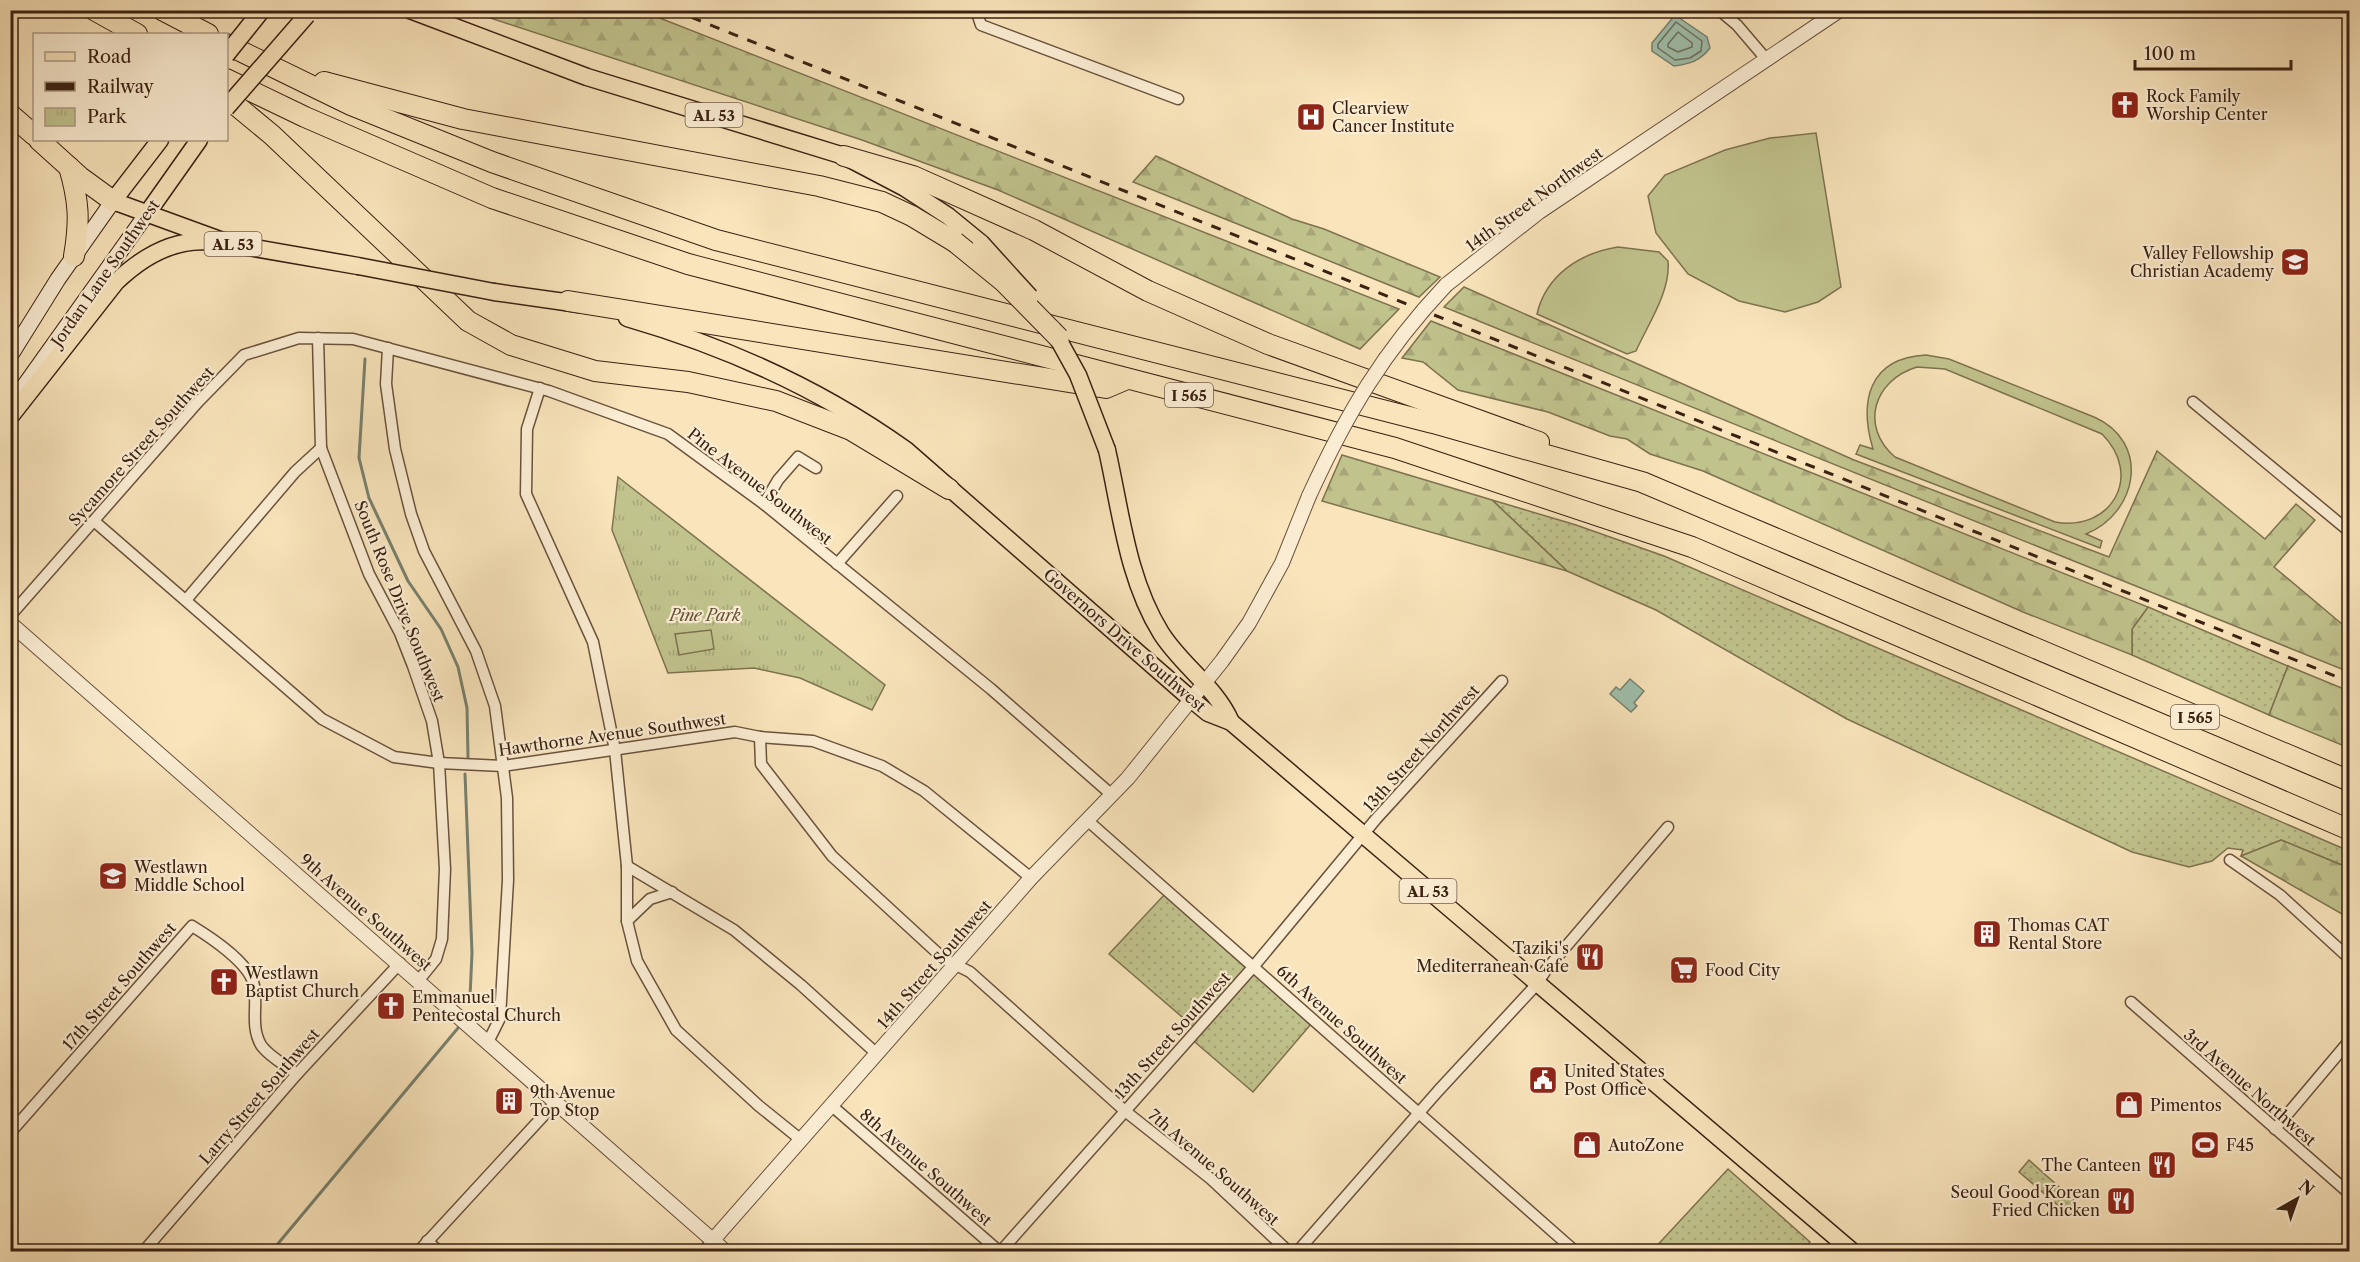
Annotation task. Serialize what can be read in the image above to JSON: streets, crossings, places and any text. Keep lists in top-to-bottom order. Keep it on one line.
{"streets":{"highway":["I 565"],"main road":["AL 53","Jordan Lane Southwest","Governors Drive Southwest"],"street":["14th Street Northwest","Sycamore Street Southwest","Pine Avenue Southwest","South Rose Drive Southwest","Hawthorne Avenue Southwest","13th Street Northwest","9th Avenue Southwest","14th Street Southwest","17th Street Southwest","6th Avenue Southwest","13th Street Southwest","3rd Avenue Northwest","Larry Street Southwest","8th Avenue Southwest","7th Avenue Southwest"]},"crossings":[["AL 53","14th Street Northwest"],["AL 53","Jordan Lane Southwest"],["AL 53","Governors Drive Southwest"],["14th Street Northwest","Governors Drive Southwest"],["14th Street Northwest","14th Street Southwest"],["Sycamore Street Southwest","Pine Avenue Southwest"],["Sycamore Street Southwest","South Rose Drive Southwest"],["Sycamore Street Southwest","Hawthorne Avenue Southwest"],["Pine Avenue Southwest","South Rose Drive Southwest"],["Pine Avenue Southwest","14th Street Southwest"],["South Rose Drive Southwest","Hawthorne Avenue Southwest"],["South Rose Drive Southwest","9th Avenue Southwest"],["Governors Drive Southwest","13th Street Northwest"],["Governors Drive Southwest","14th Street Southwest"],["Governors Drive Southwest","13th Street Southwest"],["Hawthorne Avenue Southwest","14th Street Southwest"],["Hawthorne Avenue Southwest","7th Avenue Southwest"],["13th Street Northwest","13th Street Southwest"],["9th Avenue Southwest","14th Street Southwest"],["9th Avenue Southwest","Larry Street Southwest"],["14th Street Southwest","6th Avenue Southwest"],["14th Street Southwest","8th Avenue Southwest"],["14th Street Southwest","7th Avenue Southwest"],["17th Street Southwest","Larry Street Southwest"],["6th Avenue Southwest","13th Street Southwest"],["13th Street Southwest","8th Avenue Southwest"],["13th Street Southwest","7th Avenue Southwest"]],"parks":["Pine Park"],"places":{"church":["Rock Family Worship Center","Westlawn Baptist Church","Emmanuel Pentecostal Church"],"hospital":["Clearview Cancer Institute"],"school or university":["Valley Fellowship Christian Academy","Westlawn Middle School"],"building":["Thomas CAT Rental Store","9th Avenue Top Stop"],"restaurant":["Taziki's Mediterranean Cafe","The Canteen","Seoul Good Korean Fried Chicken"],"supermarket":["Food City"],"public building":["United States Post Office"],"shop":["Pimentos","AutoZone"],"sports":["F45"]},"legend":["Road","Railway","Park"],"scale_bar":"100 m","north":"top right"}
